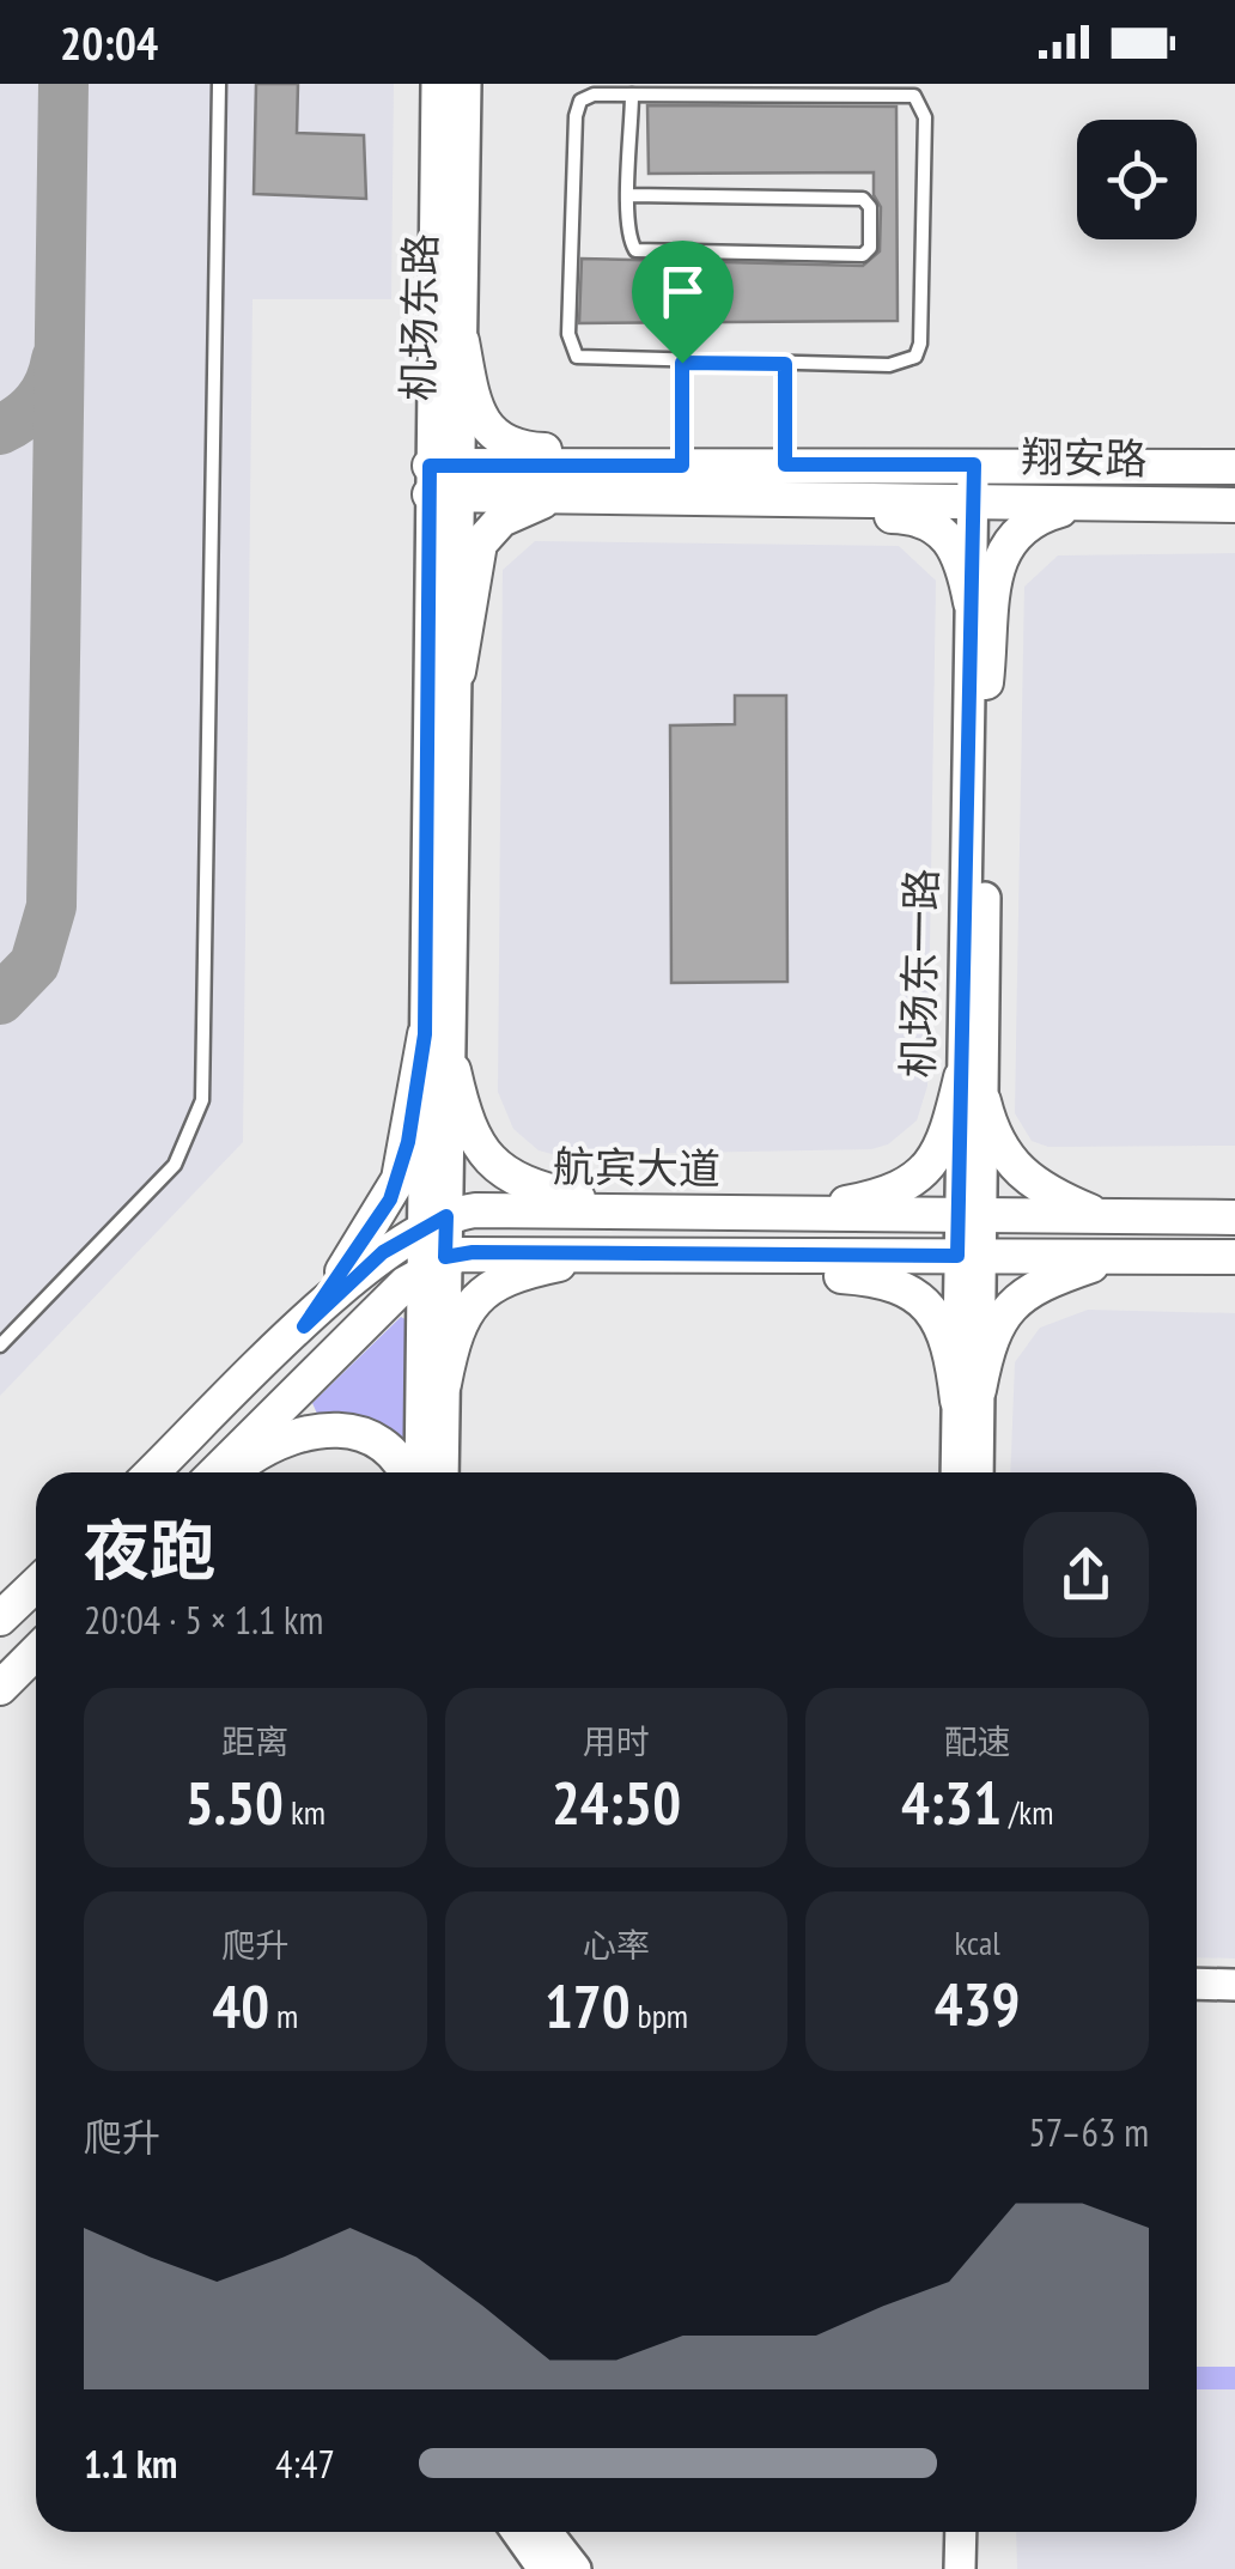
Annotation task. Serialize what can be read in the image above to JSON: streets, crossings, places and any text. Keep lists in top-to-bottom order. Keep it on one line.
{"streets":{"main road":["翔安路","航宾大道"],"street":["机场东路","机场东一路"]},"crossings":[["机场东路","翔安路"],["机场东路","航宾大道"],["翔安路","机场东一路"],["机场东一路","航宾大道"]],"page":{"status":"20:04","heading":["夜跑","20:04 · 5 × 1.1 km"],"stats":[["距离","5.50 km"],["用时","24:50"],["配速","4:31 /km"],["爬升","40 m"],["心率","170 bpm"],["kcal","439"]],"chart":["爬升","57–63 m"],"list":[{"name":"1.1 km","note":"4:47"}]}}
